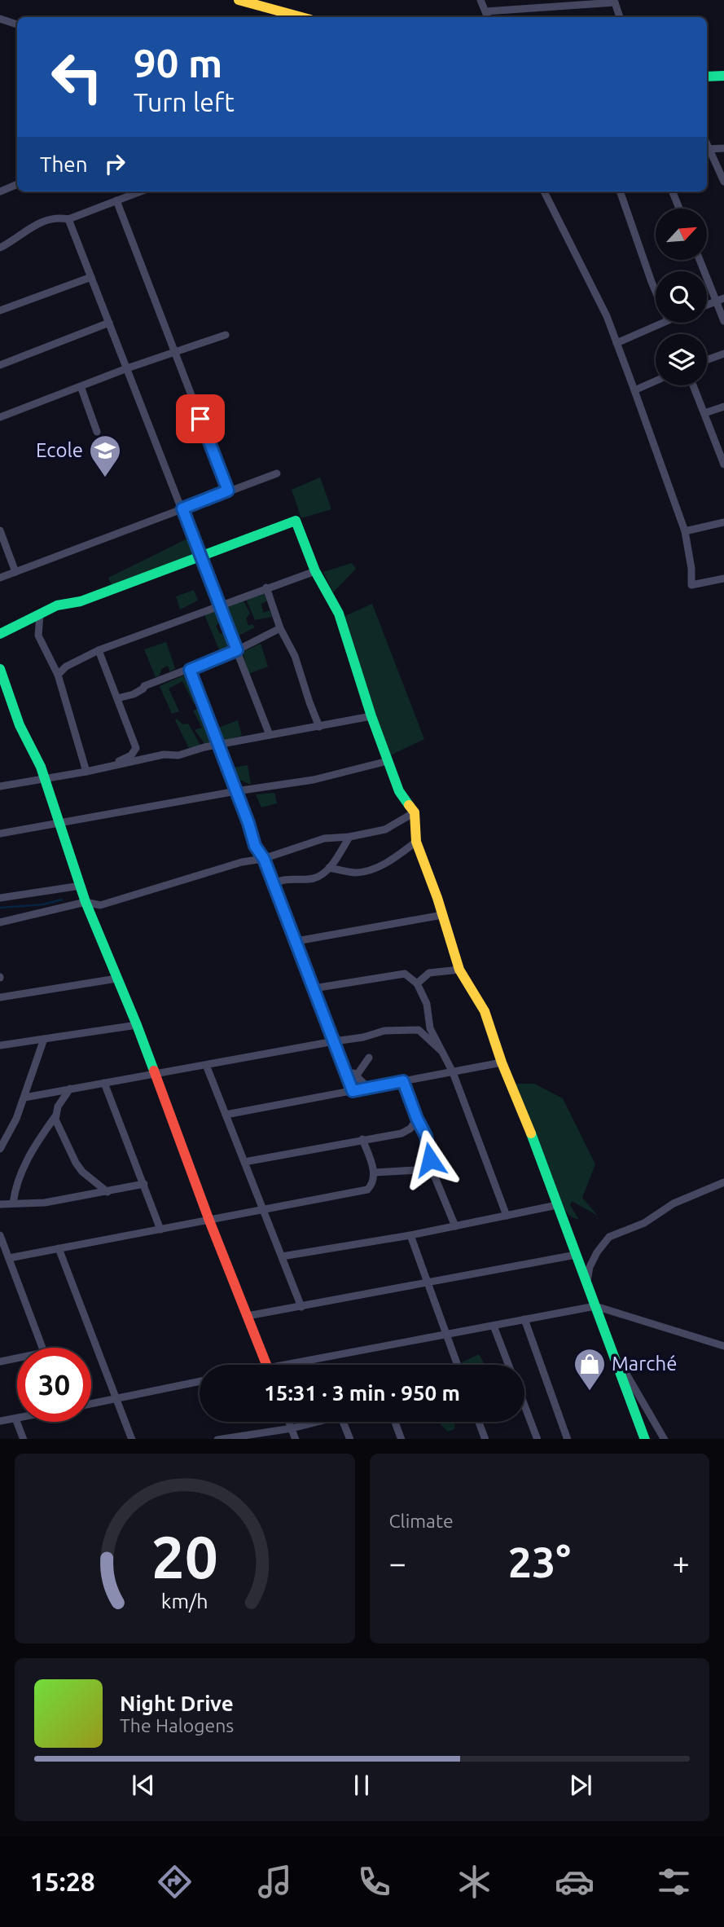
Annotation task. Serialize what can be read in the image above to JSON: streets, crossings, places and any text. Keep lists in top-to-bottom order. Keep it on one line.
{"places":{"school or university":["Ecole"],"shop":["Marché"]},"north":"top right","page":{"turn":["90 m","Turn left"],"then":"Then","limit":"30","trip":"15:31 · 3 min · 950 m","tile":"Climate","heat":["−","23°","+"],"song":["Night Drive","The Halogens"],"tabs":"15:28","gauge":["20","km/h"]}}
